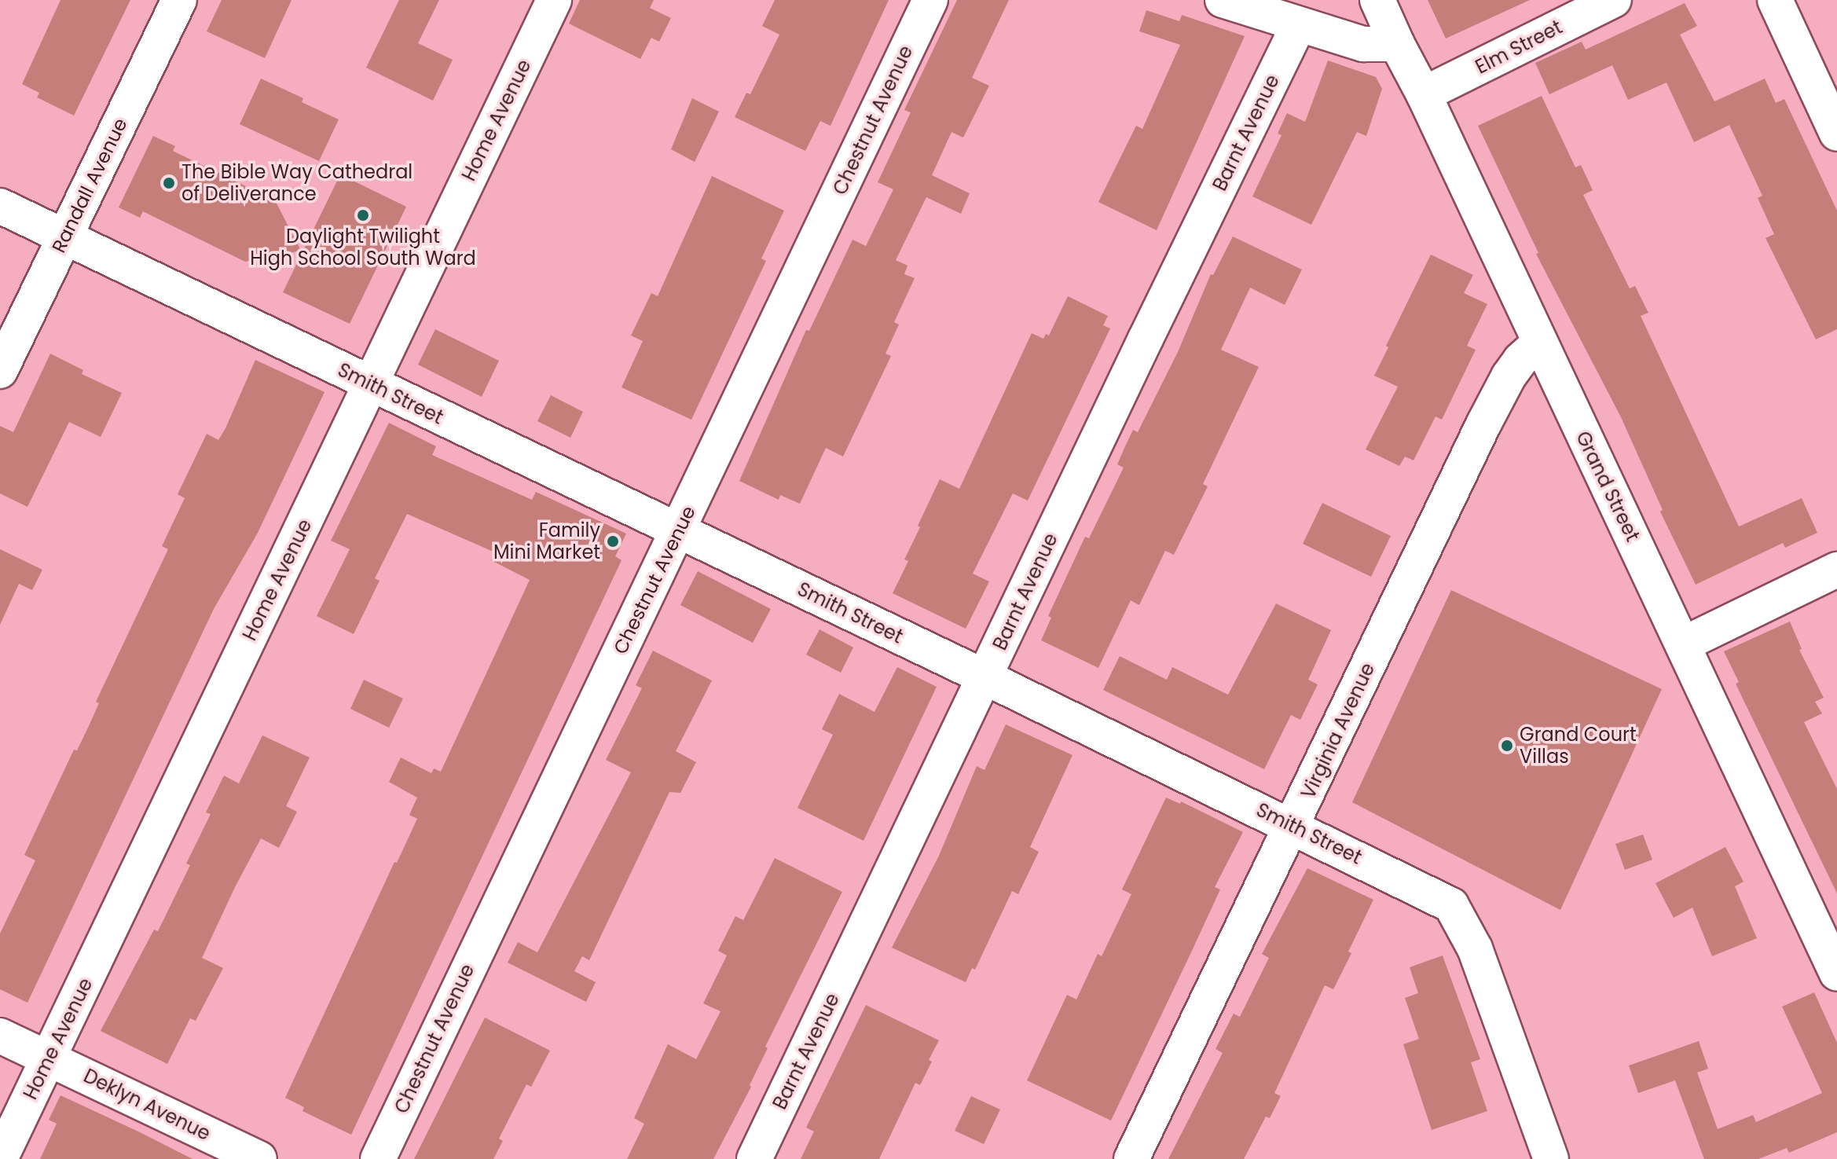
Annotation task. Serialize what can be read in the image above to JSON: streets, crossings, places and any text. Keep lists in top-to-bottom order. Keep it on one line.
{"streets":{"street":["Elm Street","Home Avenue","Chestnut Avenue","Barnt Avenue","Randall Avenue","Smith Street","Grand Street","Virginia Avenue","Deklyn Avenue"]},"crossings":[["Elm Street","Grand Street"],["Home Avenue","Smith Street"],["Home Avenue","Deklyn Avenue"],["Chestnut Avenue","Smith Street"],["Barnt Avenue","Smith Street"],["Randall Avenue","Smith Street"],["Smith Street","Virginia Avenue"],["Grand Street","Virginia Avenue"]],"places":["The Bible Way Cathedral of Deliverance","Daylight Twilight High School South Ward","Family Mini Market","Grand Court Villas"]}
